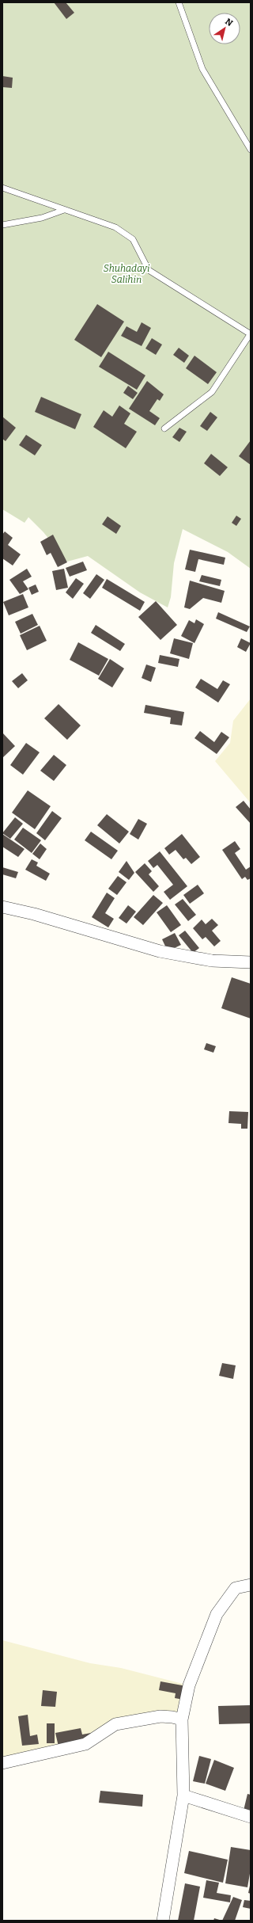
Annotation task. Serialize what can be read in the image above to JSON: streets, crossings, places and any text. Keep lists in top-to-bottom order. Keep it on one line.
{"parks":["Shuhadayi Salihin"],"north":"top right"}
